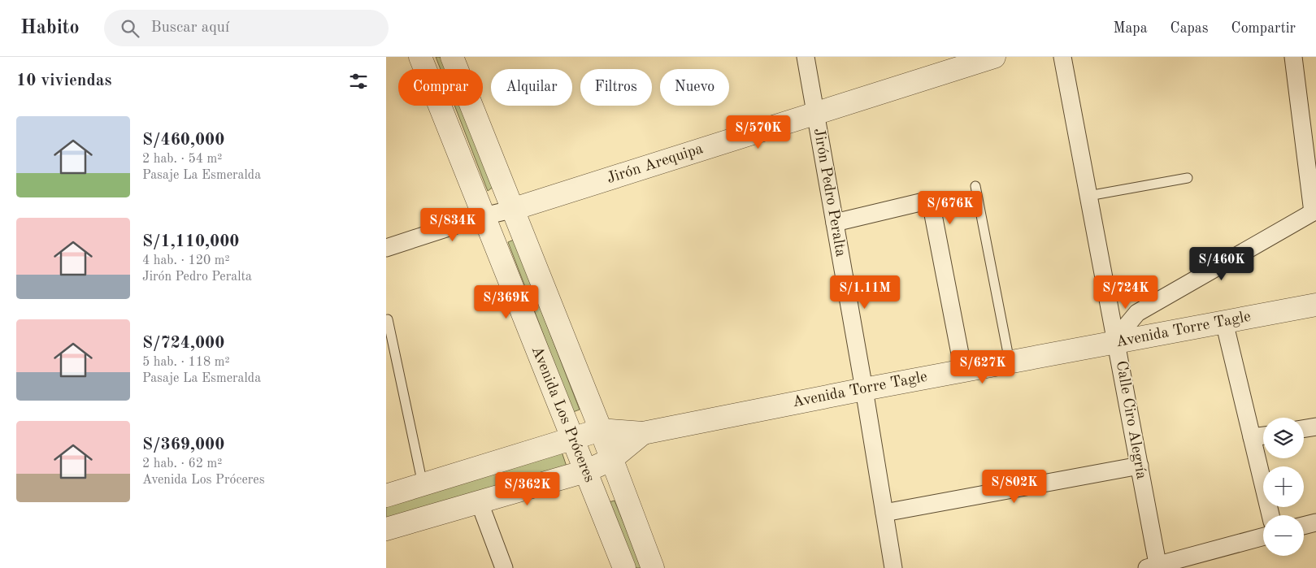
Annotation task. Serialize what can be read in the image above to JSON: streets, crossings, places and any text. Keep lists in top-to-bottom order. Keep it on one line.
{"streets":{"street":["Jirón Arequipa","Jirón Pedro Peralta","Avenida Torre Tagle","Avenida Los Próceres","Calle Ciro Alegría"]},"crossings":[["Jirón Arequipa","Jirón Pedro Peralta"],["Jirón Arequipa","Avenida Los Próceres"],["Jirón Pedro Peralta","Avenida Torre Tagle"],["Avenida Torre Tagle","Avenida Los Próceres"],["Avenida Torre Tagle","Calle Ciro Alegría"]],"page":{"header":"Habito","search":"Buscar aquí","nav":["Mapa","Capas","Compartir"],"heading":"10 viviendas","chip":["Comprar","Alquilar","Filtros","Nuevo"],"list":[{"name":"S/460,000","note":"2 hab. · 54 m² · Pasaje La Esmeralda"},{"name":"S/1,110,000","note":"4 hab. · 120 m² · Jirón Pedro Peralta"},{"name":"S/724,000","note":"5 hab. · 118 m² · Pasaje La Esmeralda"},{"name":"S/369,000","note":"2 hab. · 62 m² · Avenida Los Próceres"}],"price":["S/570K","S/676K","S/834K","S/460K","S/1.11M","S/724K","S/369K","S/627K","S/802K","S/362K"],"map_buttons":["+","−"]}}
